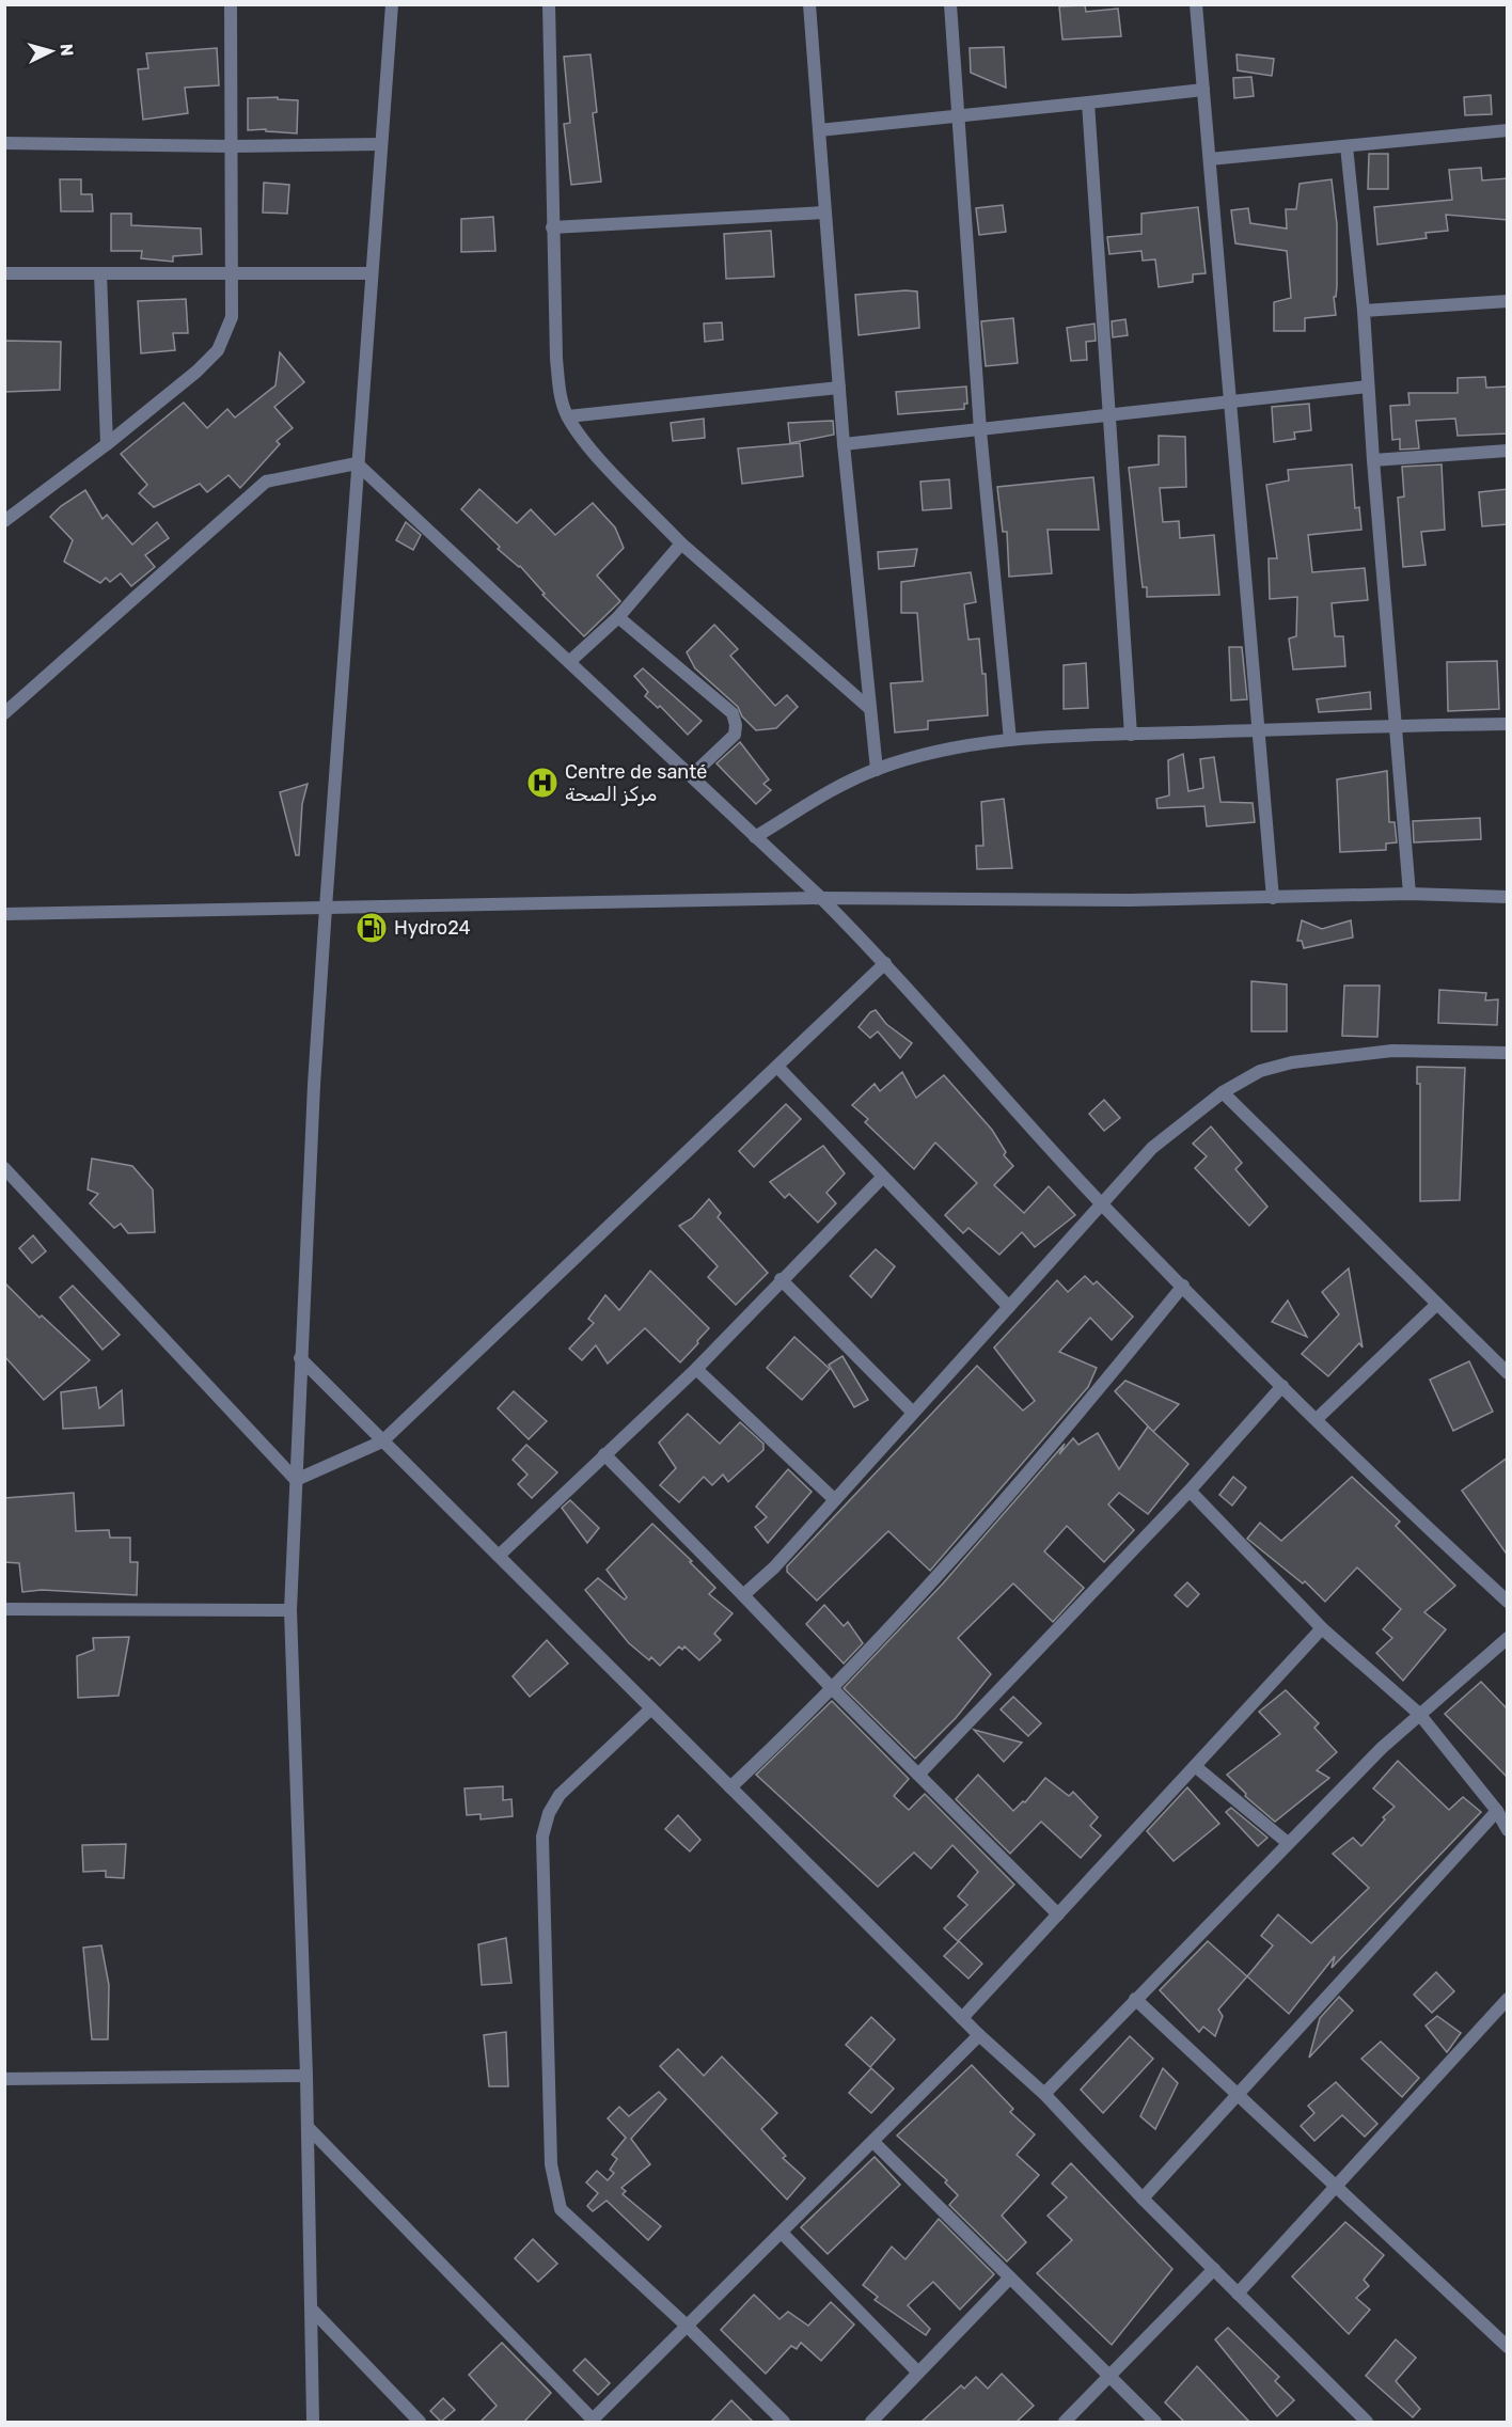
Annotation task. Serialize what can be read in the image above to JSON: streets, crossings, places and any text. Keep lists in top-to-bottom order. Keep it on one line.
{"places":{"hospital":["Centre de santé مركز الصحة"],"fuel station":["Hydro24"]},"north":"right"}
